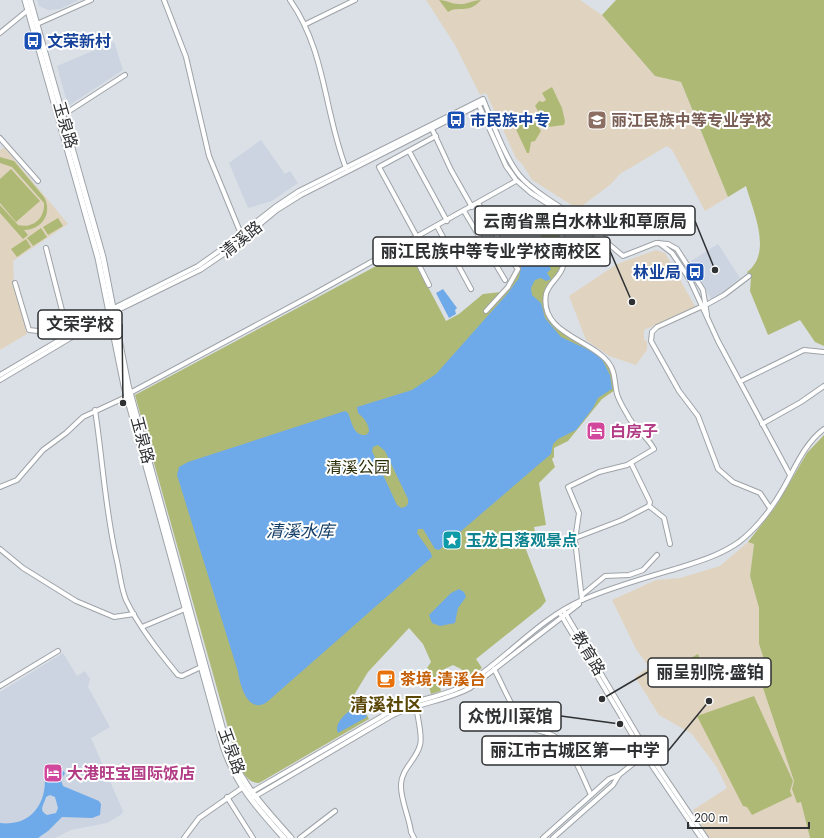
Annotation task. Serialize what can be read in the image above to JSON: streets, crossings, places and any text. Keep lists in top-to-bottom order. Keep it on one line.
{"streets":{"main road":["玉泉路"],"street":["清溪路","教育路"]},"crossings":[["玉泉路","清溪路"]],"districts":["清溪社区"],"water":["清溪水库"],"parks":["清溪公园"],"places":{"bus stop":["文荣新村","市民族中专","林业局"],"school or university":["丽江民族中等专业学校"],"other":["云南省黑白水林业和草原局","丽江民族中等专业学校南校区","文荣学校","丽呈别院·盛铂","丽江市古城区第一中学","众悦川菜馆"],"hotel":["白房子","大港旺宝国际饭店"],"place":["玉龙日落观景点"],"cafe":["茶境·清溪台"]},"scale_bar":"200 m"}
